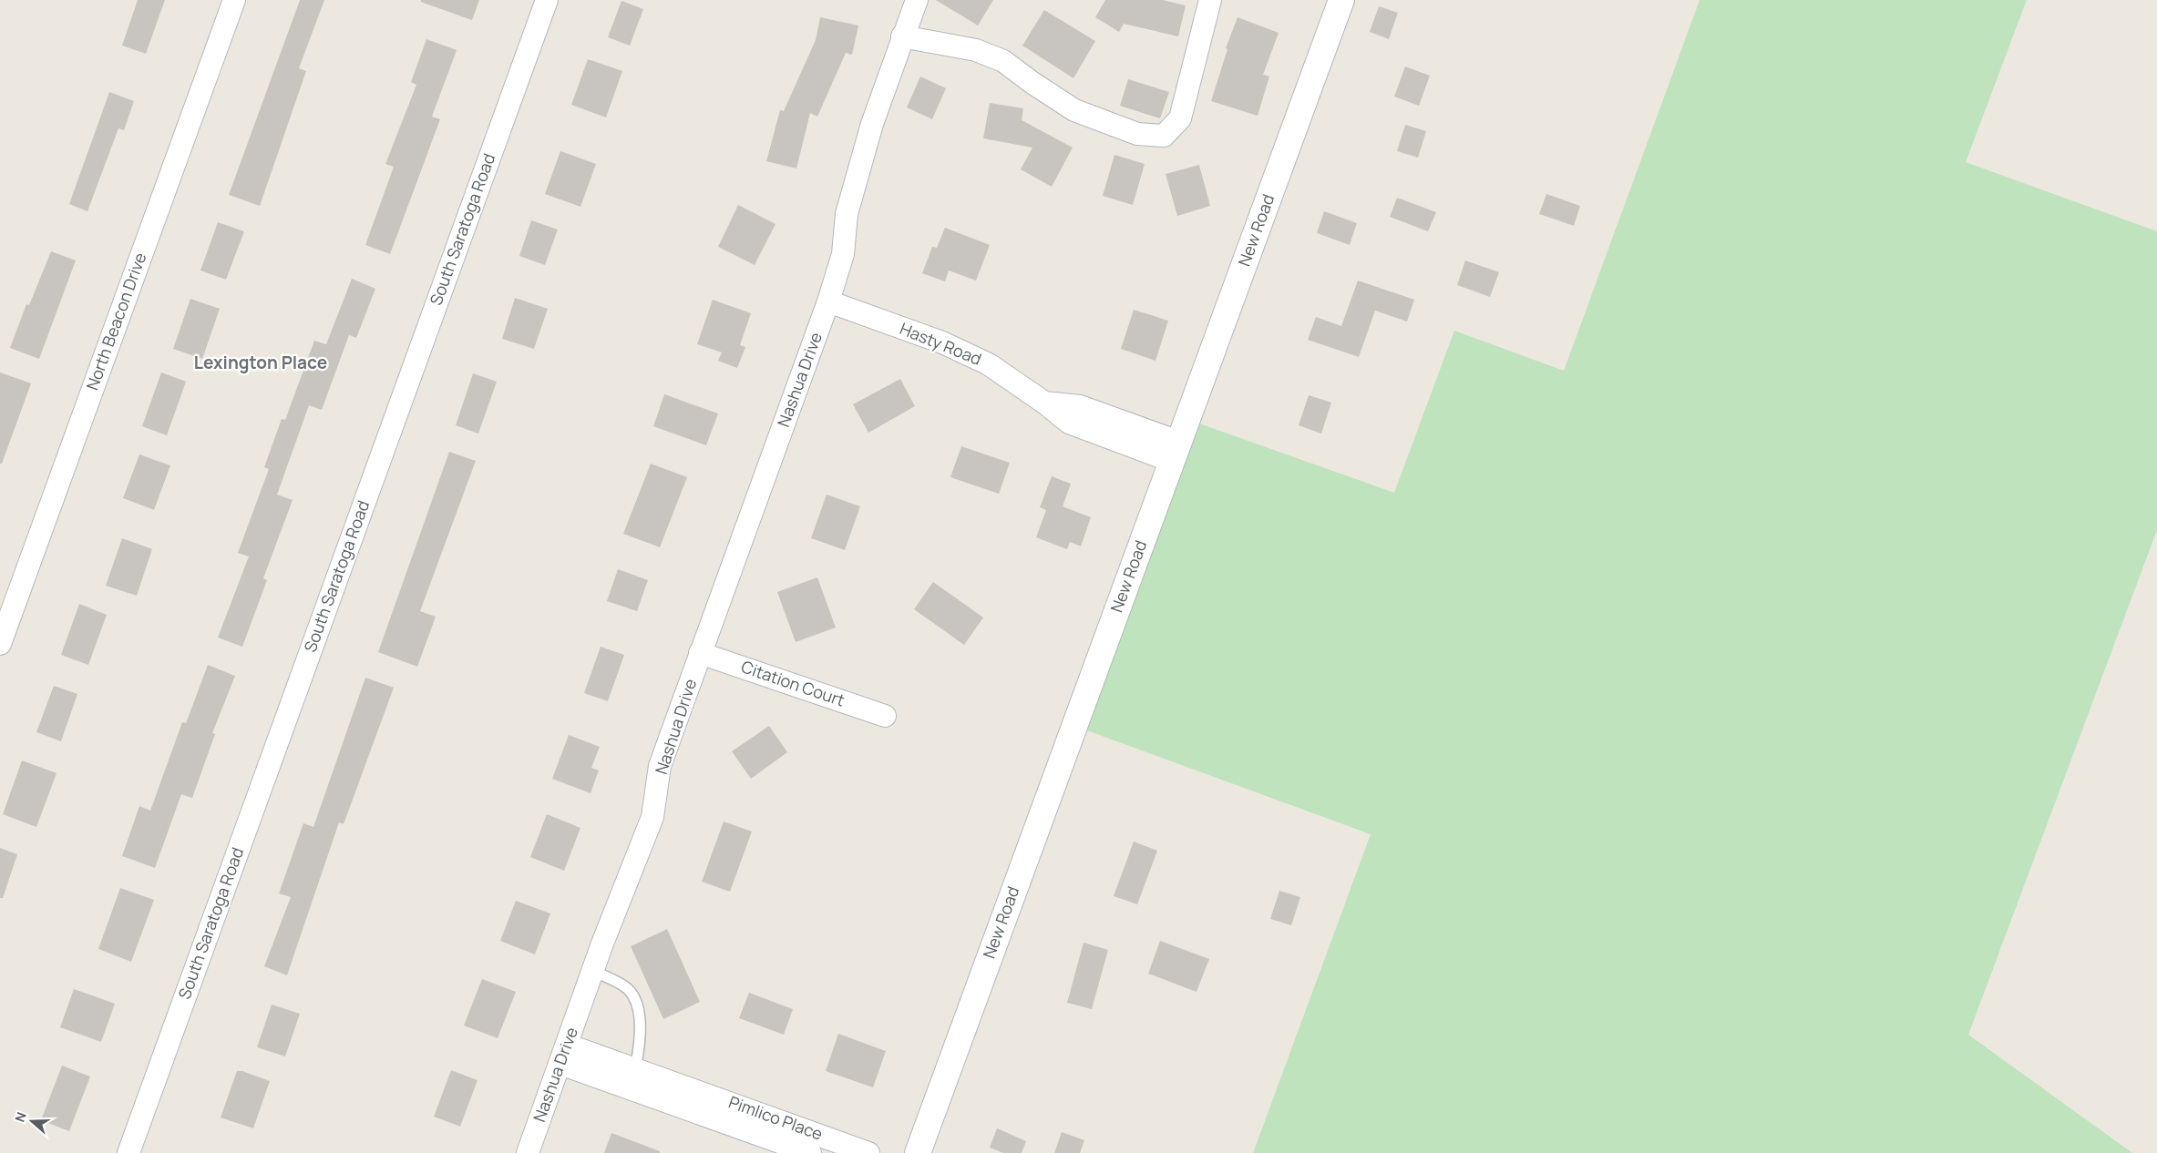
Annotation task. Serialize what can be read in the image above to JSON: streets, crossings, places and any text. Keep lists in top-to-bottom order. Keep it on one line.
{"streets":{"street":["South Saratoga Road","New Road","North Beacon Drive","Hasty Road","Nashua Drive","Citation Court","Pimlico Place"]},"crossings":[["New Road","Hasty Road"],["Hasty Road","Nashua Drive"],["Nashua Drive","Citation Court"],["Nashua Drive","Pimlico Place"]],"districts":["Lexington Place"],"north":"left"}
